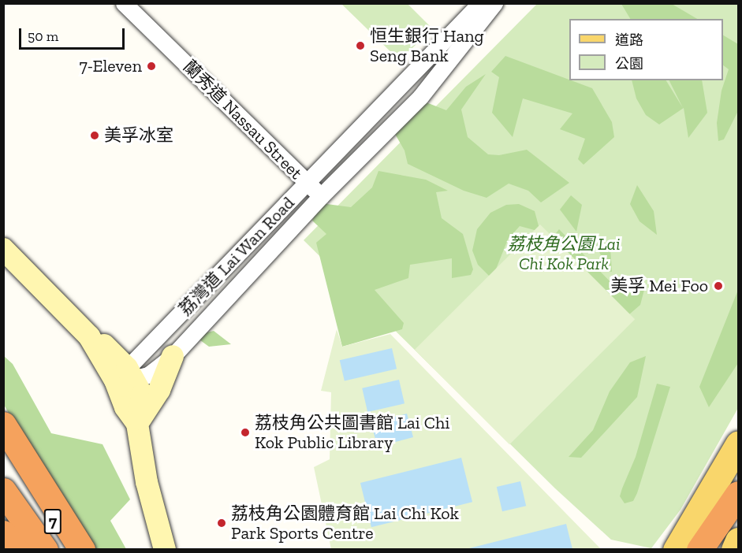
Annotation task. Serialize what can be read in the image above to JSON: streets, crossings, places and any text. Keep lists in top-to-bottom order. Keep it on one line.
{"streets":{"highway":["7"],"street":["蘭秀道 Nassau Street","荔灣道 Lai Wan Road"]},"crossings":[["蘭秀道 Nassau Street","荔灣道 Lai Wan Road"]],"parks":["荔枝角公園 Lai Chi Kok Park"],"places":["恒生銀行 Hang Seng Bank","7-Eleven","美孚冰室","美孚 Mei Foo","荔枝角公共圖書館 Lai Chi Kok Public Library","荔枝角公園體育館 Lai Chi Kok Park Sports Centre"],"legend":["道路","公園"],"scale_bar":"50 m"}
